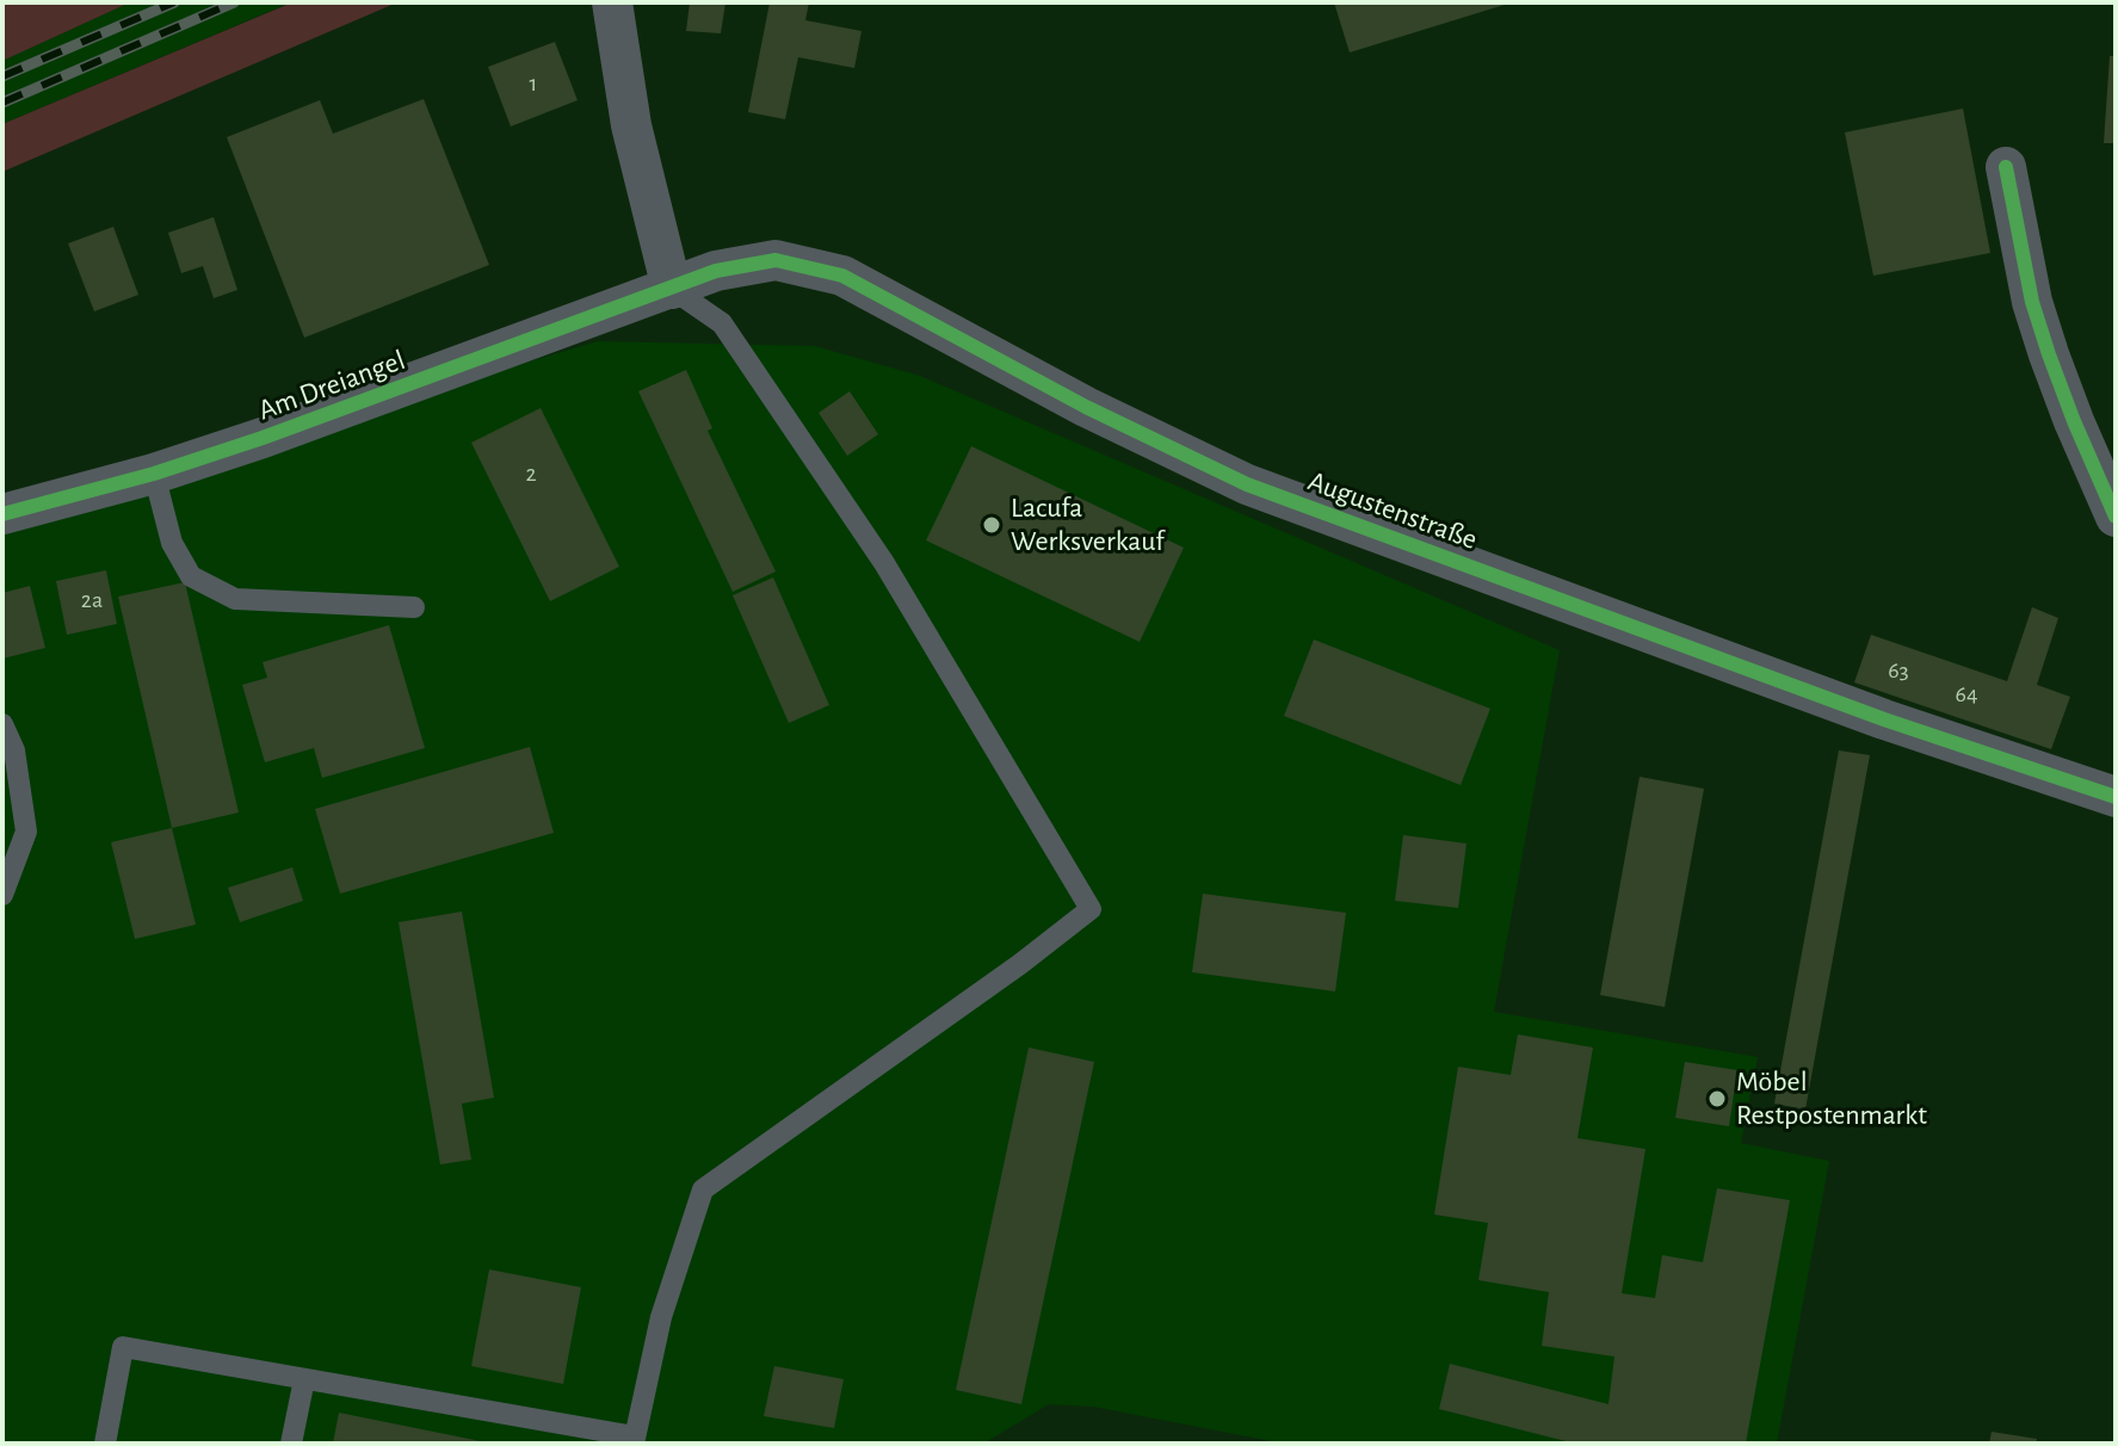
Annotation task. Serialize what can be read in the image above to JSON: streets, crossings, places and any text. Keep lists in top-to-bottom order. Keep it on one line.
{"streets":{"street":["Am Dreiangel","Augustenstraße"]},"crossings":[["Am Dreiangel","Augustenstraße"]],"places":["Lacufa Werksverkauf","Möbel Restpostenmarkt"],"house_numbers":["1","2","2a","63","64"]}
